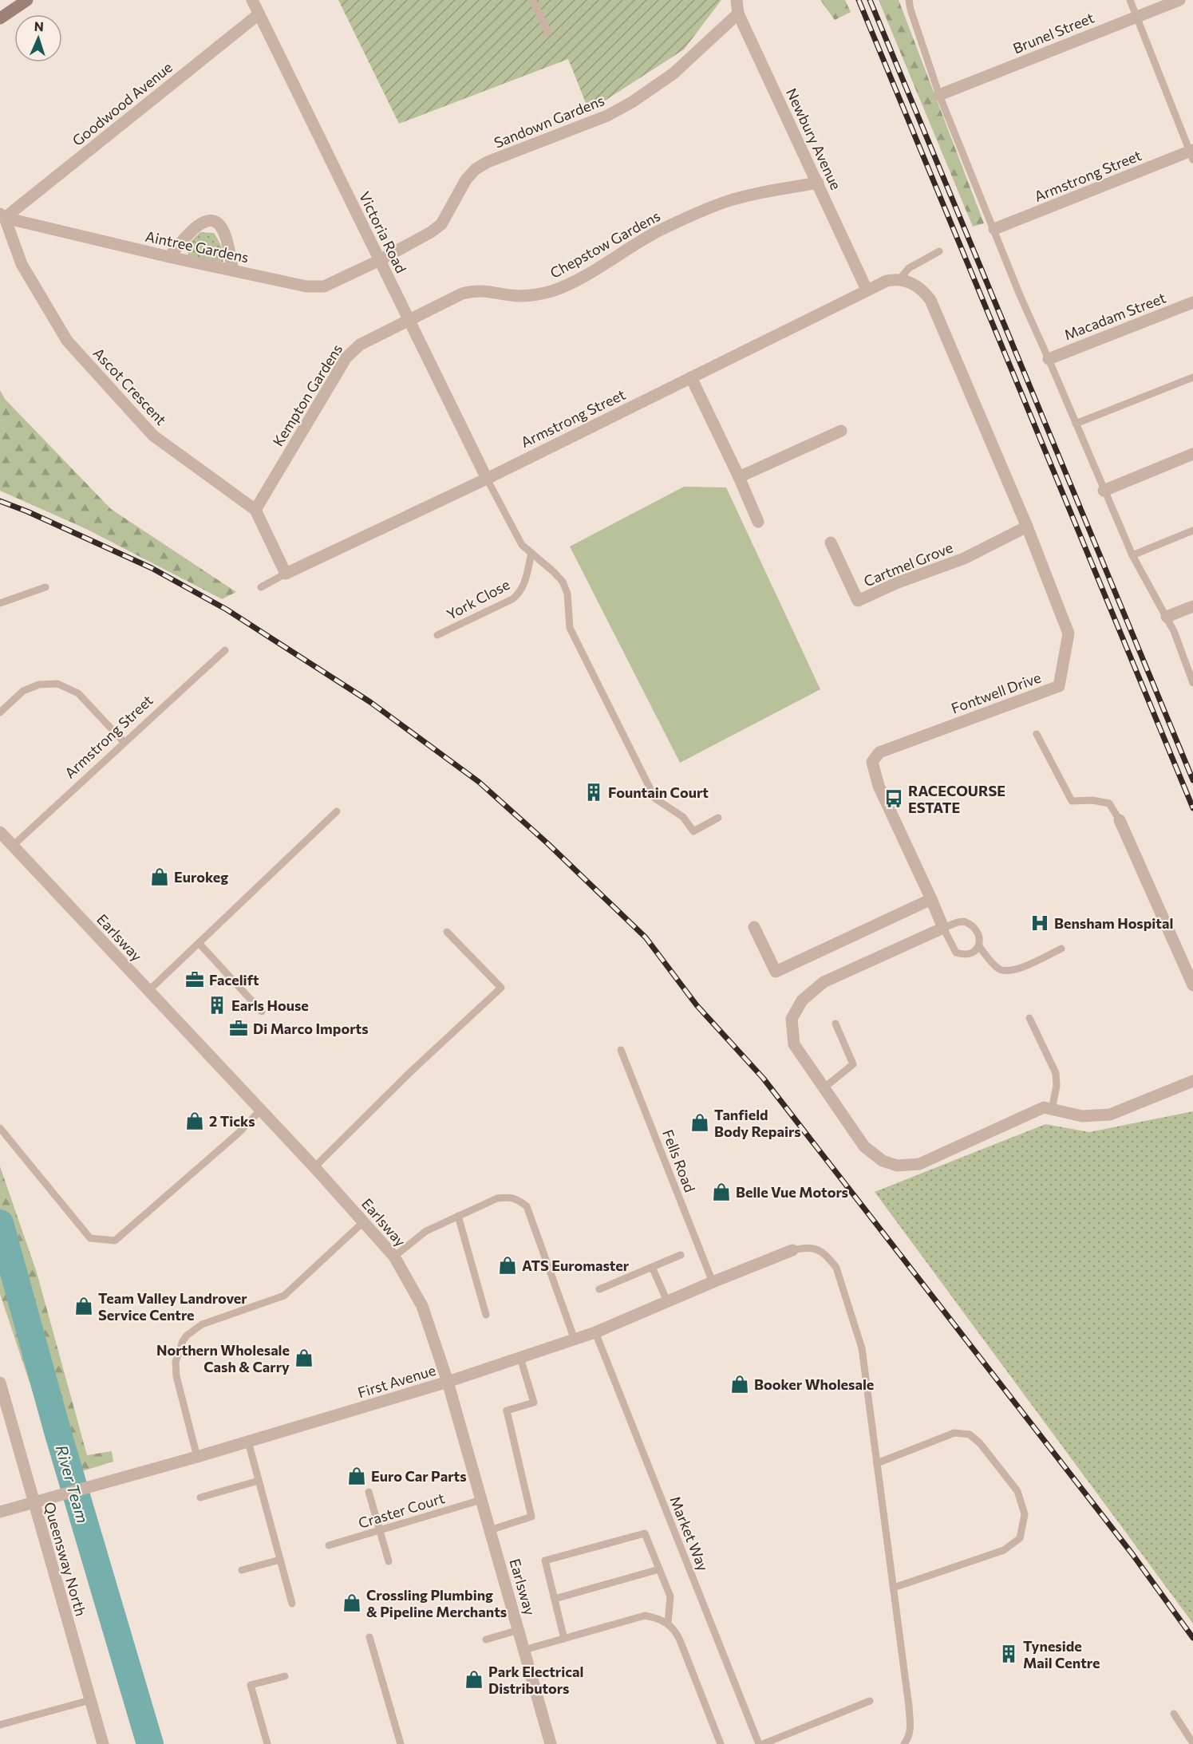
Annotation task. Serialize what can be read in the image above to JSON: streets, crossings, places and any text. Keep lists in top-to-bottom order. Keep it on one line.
{"streets":{"street":["Brunel Street","Goodwood Avenue","Sandown Gardens","Newbury Avenue","Armstrong Street","Victoria Road","Chepstow Gardens","Aintree Gardens","Macadam Street","Ascot Crescent","Kempton Gardens","Cartmel Grove","Fontwell Drive","Earlsway","First Avenue","Queensway North"],"lane":["York Close","Fells Road","Craster Court","Market Way"]},"crossings":[["Goodwood Avenue","Victoria Road"],["Goodwood Avenue","Aintree Gardens"],["Goodwood Avenue","Ascot Crescent"],["Sandown Gardens","Newbury Avenue"],["Sandown Gardens","Victoria Road"],["Sandown Gardens","Aintree Gardens"],["Newbury Avenue","Armstrong Street"],["Newbury Avenue","Chepstow Gardens"],["Armstrong Street","Victoria Road"],["Armstrong Street","Ascot Crescent"],["Armstrong Street","Fontwell Drive"],["Armstrong Street","Earlsway"],["Victoria Road","Chepstow Gardens"],["Victoria Road","Aintree Gardens"],["Victoria Road","Kempton Gardens"],["Chepstow Gardens","Kempton Gardens"],["Aintree Gardens","Ascot Crescent"],["Ascot Crescent","Kempton Gardens"],["Cartmel Grove","Fontwell Drive"],["Earlsway","First Avenue"],["Earlsway","Craster Court"],["Fells Road","First Avenue"],["First Avenue","Market Way"],["First Avenue","Queensway North"]],"water":["River Team"],"places":{"building":["Fountain Court","Earls House","Tyneside Mail Centre"],"bus stop":["RACECOURSE ESTATE"],"shop":["Eurokeg","2 Ticks","Tanfield Body Repairs","Belle Vue Motors","ATS Euromaster","Team Valley Landrover Service Centre","Northern Wholesale Cash & Carry","Booker Wholesale","Euro Car Parts","Crossling Plumbing & Pipeline Merchants","Park Electrical Distributors"],"hospital":["Bensham Hospital"],"office":["Facelift","Di Marco Imports"]},"north":"top"}
